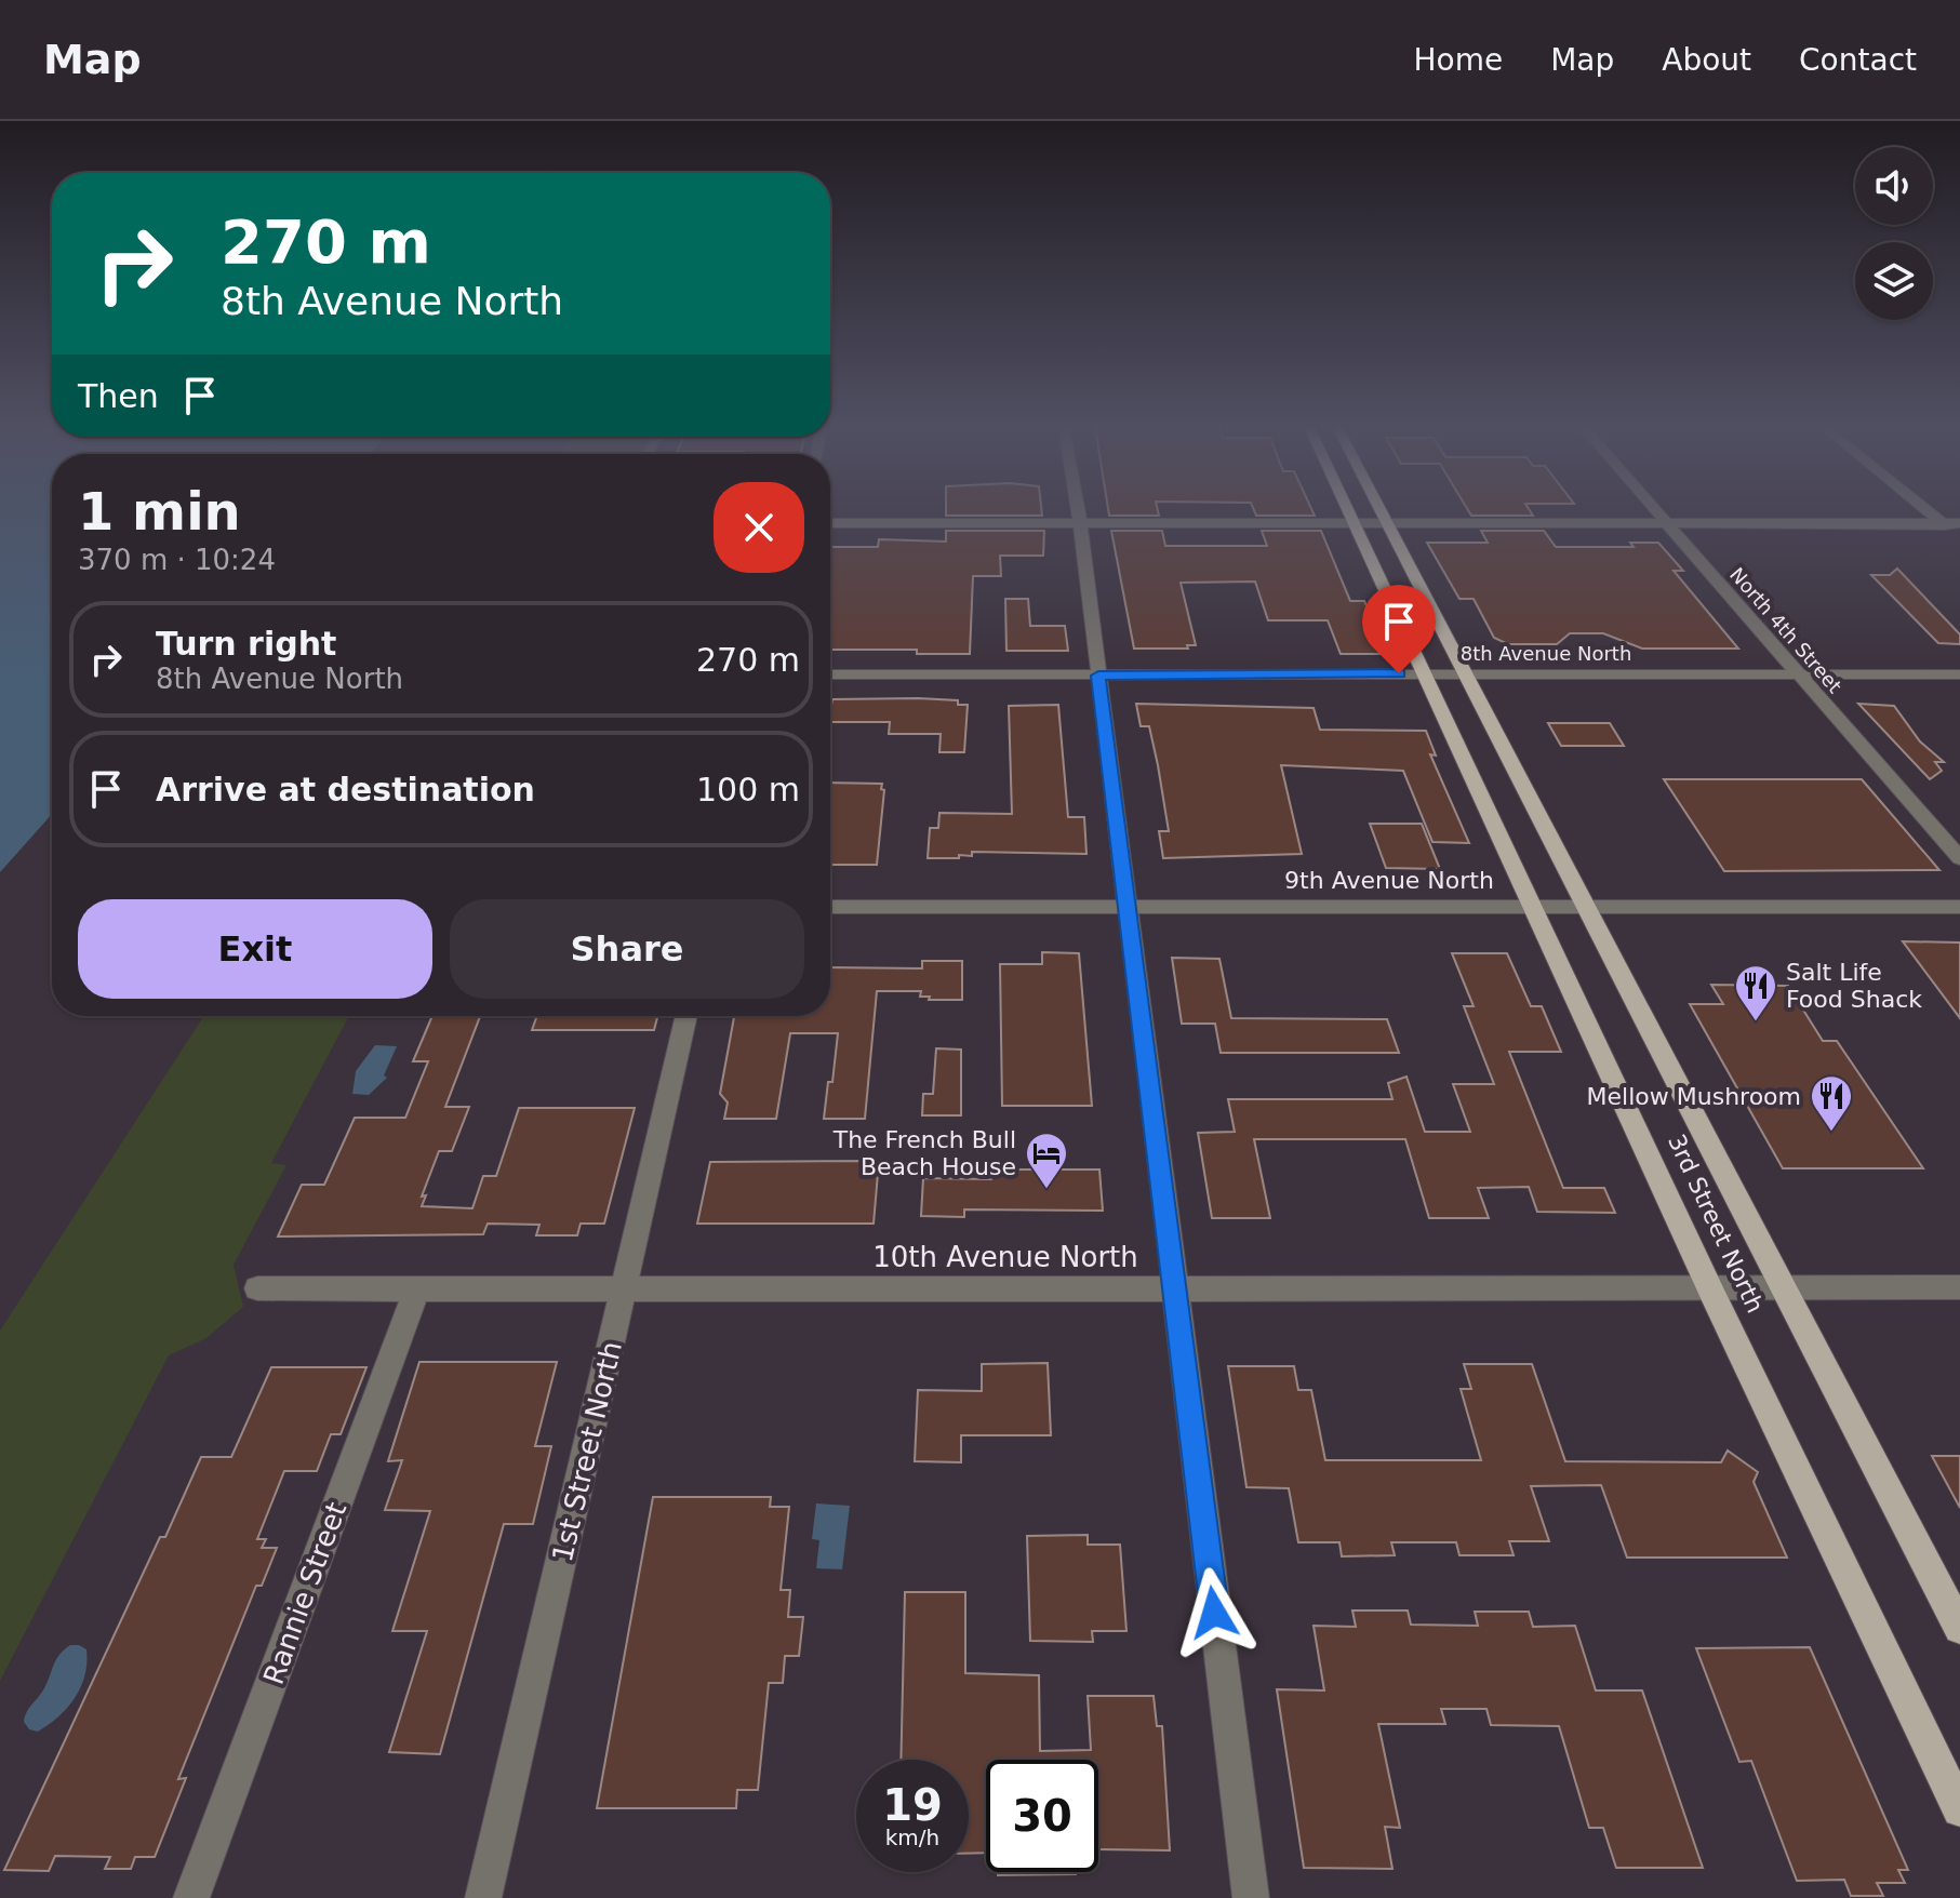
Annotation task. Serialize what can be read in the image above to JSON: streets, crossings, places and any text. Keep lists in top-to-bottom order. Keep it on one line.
{"streets":{"main road":["3rd Street North"],"street":["North 4th Street","8th Avenue North","9th Avenue North","10th Avenue North","1st Street North","Rannie Street"]},"crossings":[["North 4th Street","8th Avenue North"],["8th Avenue North","3rd Street North"],["9th Avenue North","3rd Street North"],["3rd Street North","10th Avenue North"],["10th Avenue North","1st Street North"],["10th Avenue North","Rannie Street"]],"places":{"restaurant":["Salt Life Food Shack","Mellow Mushroom"],"hotel":["The French Bull Beach House"]},"page":{"header":"Map","nav":["Home","Map","About","Contact"],"turn":["270 m","8th Avenue North"],"then":"Then","heading":["1 min","370 m · 10:24"],"list":[{"name":"Turn right","note":"8th Avenue North","value":"270 m"},{"name":"Arrive at destination","value":"100 m"}],"buttons":["Exit","Share"],"speed":"19 km/h","limit":"30"}}
